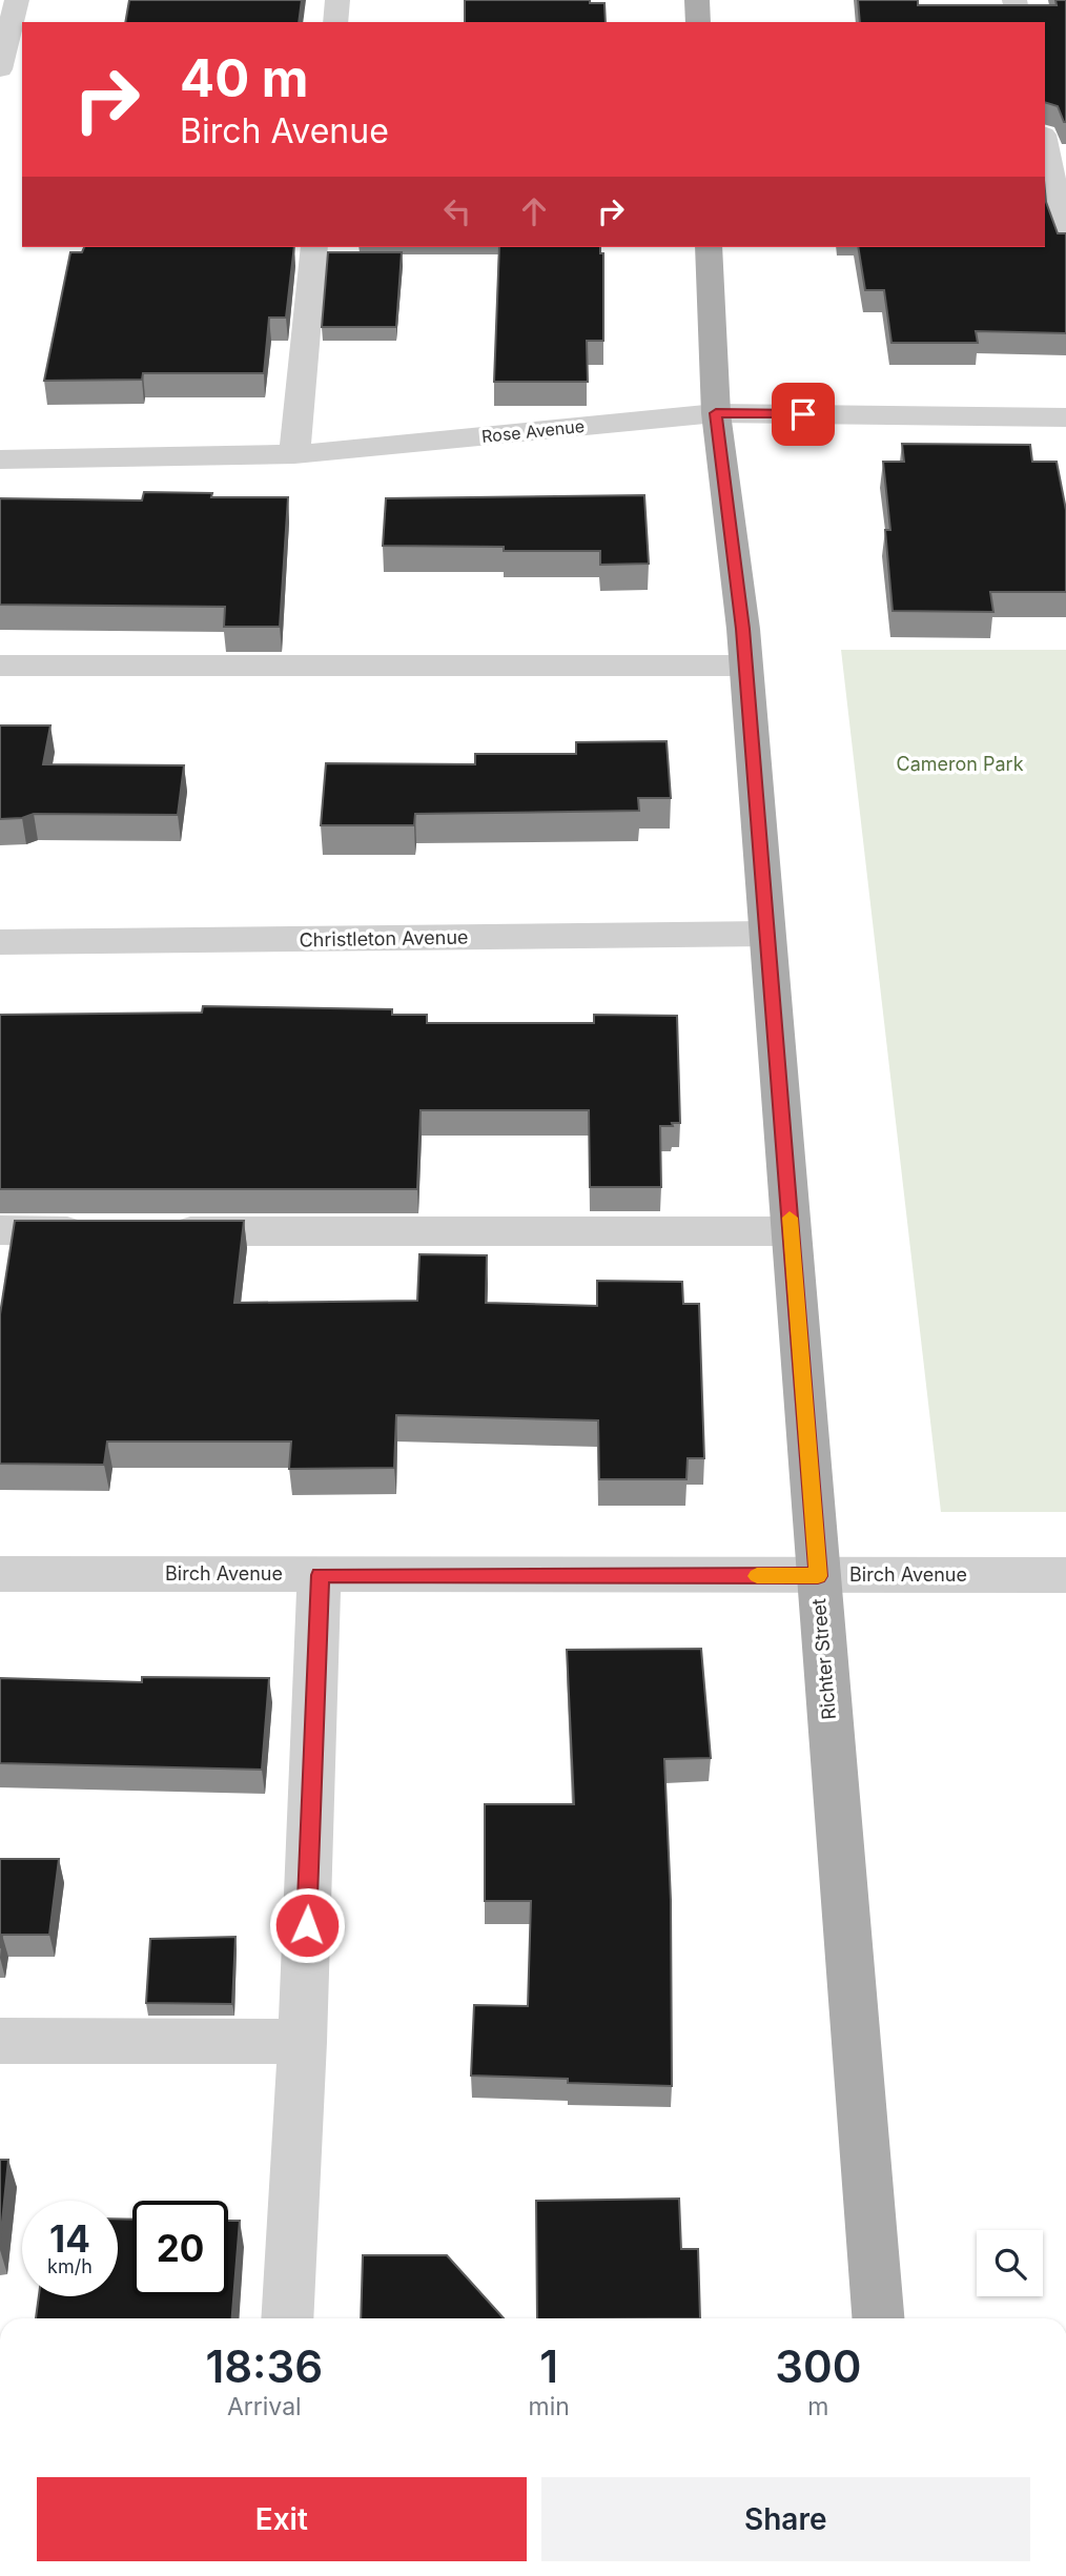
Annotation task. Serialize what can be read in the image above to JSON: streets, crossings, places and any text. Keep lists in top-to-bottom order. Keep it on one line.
{"streets":{"main road":["Richter Street"],"street":["Rose Avenue","Christleton Avenue","Birch Avenue"]},"crossings":[["Rose Avenue","Richter Street"],["Christleton Avenue","Richter Street"],["Birch Avenue","Richter Street"]],"parks":["Cameron Park"],"page":{"turn":["40 m","Birch Avenue"],"speed":"14 km/h","limit":"20","eta":["18:36","Arrival","1","min","300","m"],"buttons":["Exit","Share"]}}
